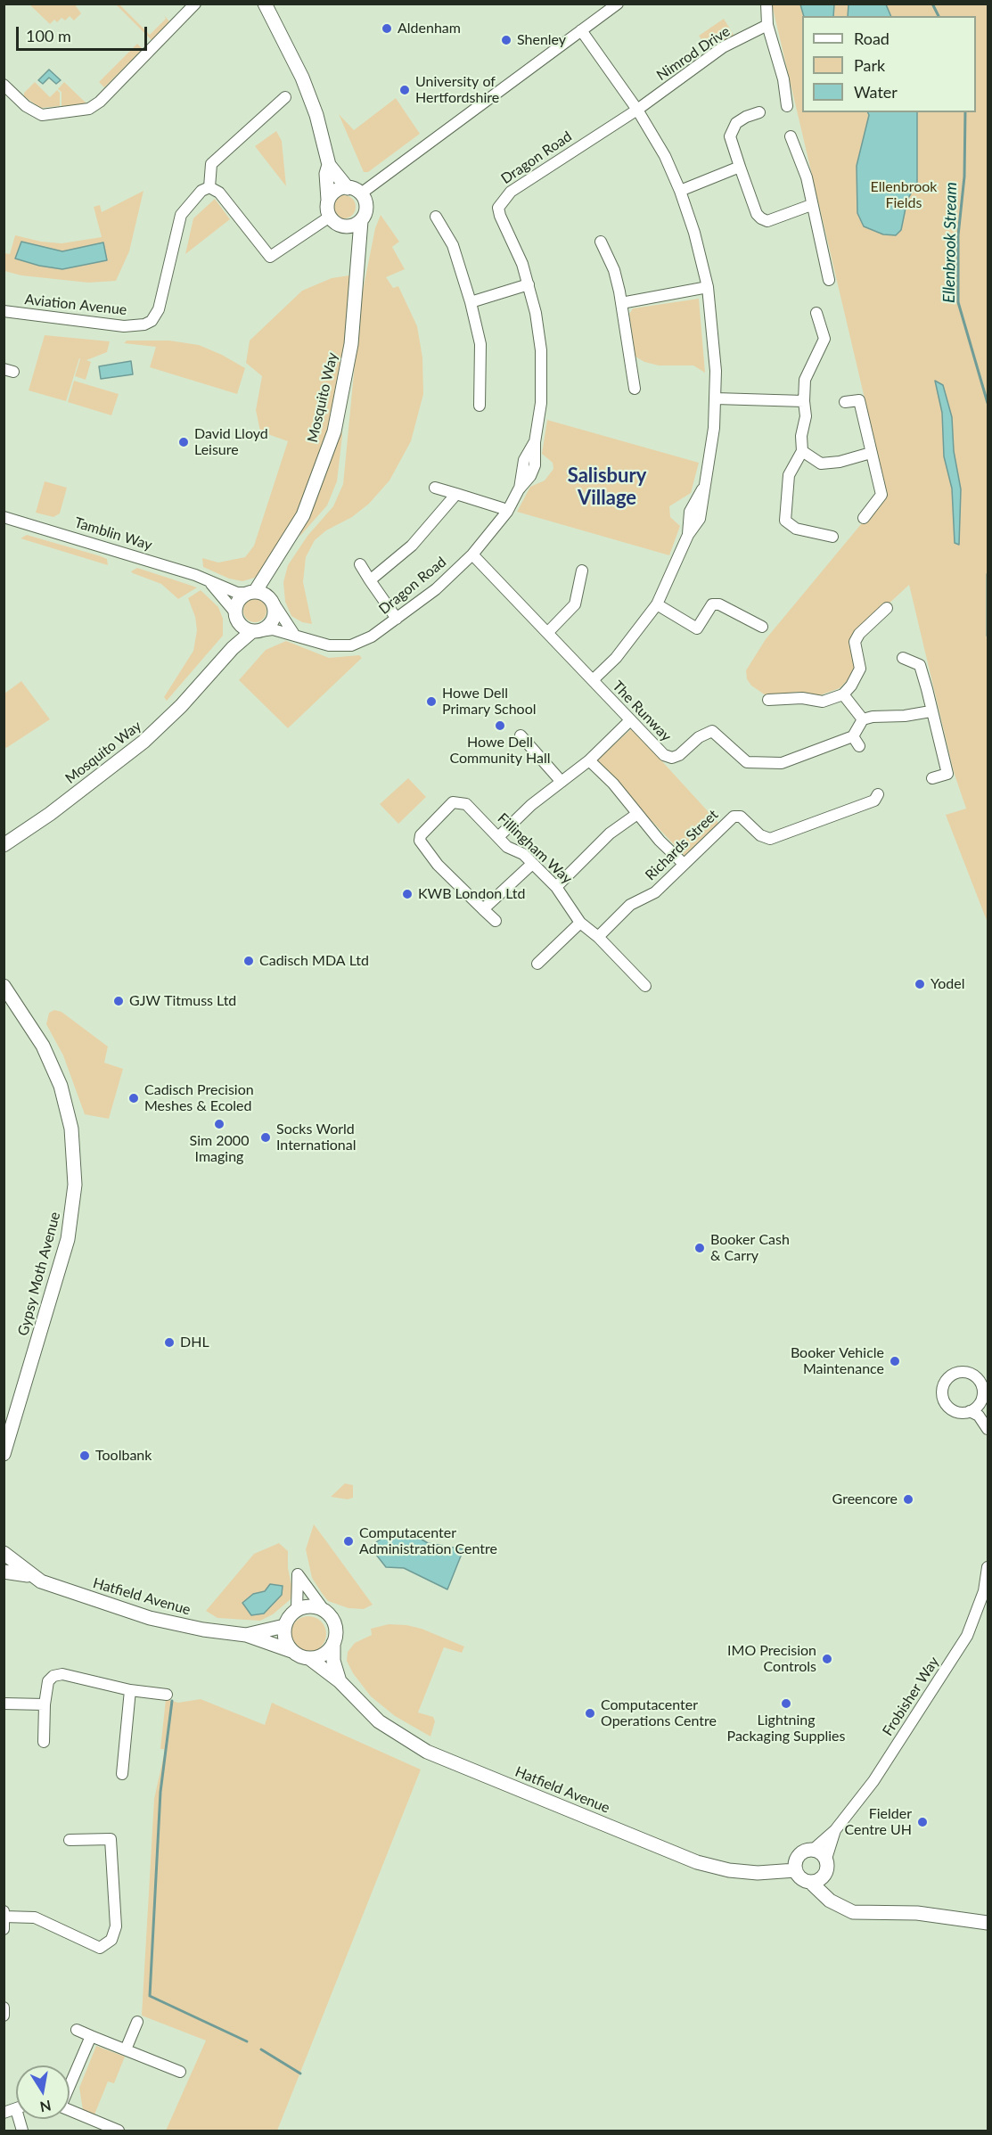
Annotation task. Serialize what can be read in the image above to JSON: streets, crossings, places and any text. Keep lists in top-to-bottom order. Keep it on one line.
{"streets":{"street":["Nimrod Drive","Dragon Road","Aviation Avenue","Mosquito Way","Tamblin Way","The Runway","Richards Street","Fillingham Way","Gypsy Moth Avenue","Hatfield Avenue","Frobisher Way"]},"crossings":[["Nimrod Drive","Dragon Road"],["Dragon Road","Mosquito Way"],["Dragon Road","Tamblin Way"],["Dragon Road","The Runway"],["Mosquito Way","Tamblin Way"],["Richards Street","Fillingham Way"],["Hatfield Avenue","Frobisher Way"]],"districts":["Salisbury Village"],"water":["Ellenbrook Stream"],"parks":["Ellenbrook Fields"],"places":["Aldenham","Shenley","University of Hertfordshire","David Lloyd Leisure","Howe Dell Primary School","Howe Dell Community Hall","KWB London Ltd","Cadisch MDA Ltd","Yodel","GJW Titmuss Ltd","Cadisch Precision Meshes & Ecoled","Sim 2000 Imaging","Socks World International","Booker Cash & Carry","DHL","Booker Vehicle Maintenance","Toolbank","Greencore","Computacenter Administration Centre","IMO Precision Controls","Lightning Packaging Supplies","Computacenter Operations Centre","Fielder Centre UH"],"legend":["Road","Park","Water"],"scale_bar":"100 m","north":"bottom"}
